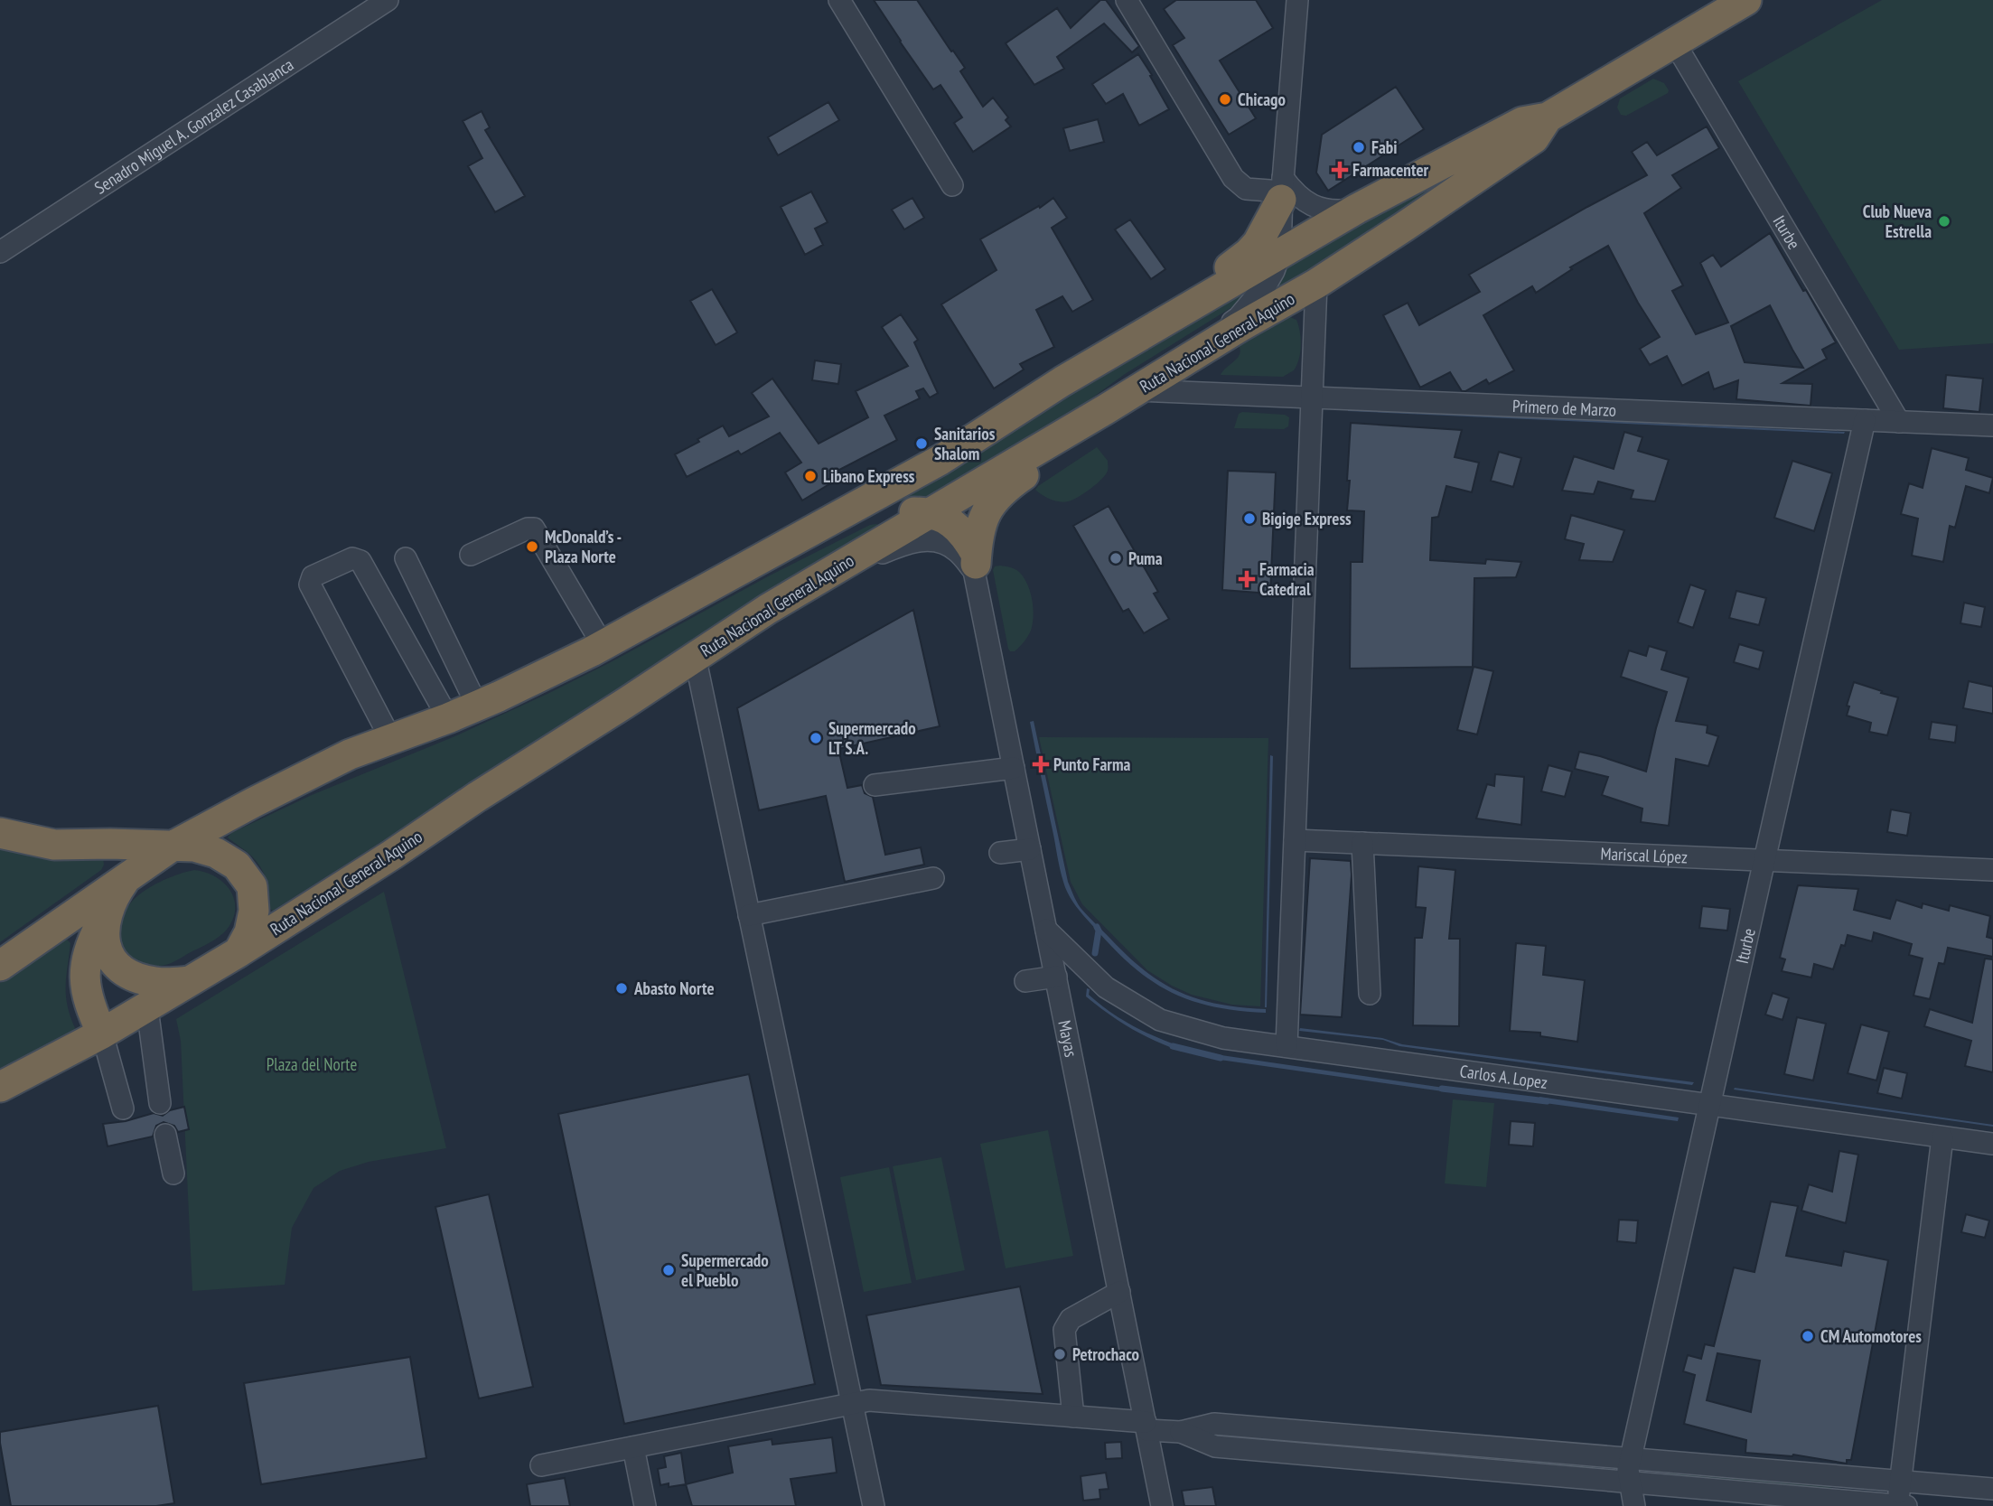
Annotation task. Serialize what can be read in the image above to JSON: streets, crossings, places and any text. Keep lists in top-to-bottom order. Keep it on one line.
{"streets":{"highway":["Ruta Nacional General Aquino"],"street":["Senadro Miguel A. Gonzalez Casablanca","Iturbe","Primero de Marzo","Mariscal López","Mayas","Carlos A. Lopez"]},"crossings":[["Iturbe","Ruta Nacional General Aquino"],["Iturbe","Primero de Marzo"],["Iturbe","Mariscal López"],["Iturbe","Carlos A. Lopez"],["Ruta Nacional General Aquino","Primero de Marzo"],["Mayas","Carlos A. Lopez"]],"parks":["Plaza del Norte"],"places":{"other":["Chicago","Fabi","Club Nueva Estrella","Sanitarios Shalom","Libano Express","Bigige Express","McDonald’s - Plaza Norte","Puma","Supermercado LT S.A.","Abasto Norte","Supermercado el Pueblo","CM Automotores","Petrochaco"],"health":["Farmacenter","Farmacia Catedral","Punto Farma"]}}
